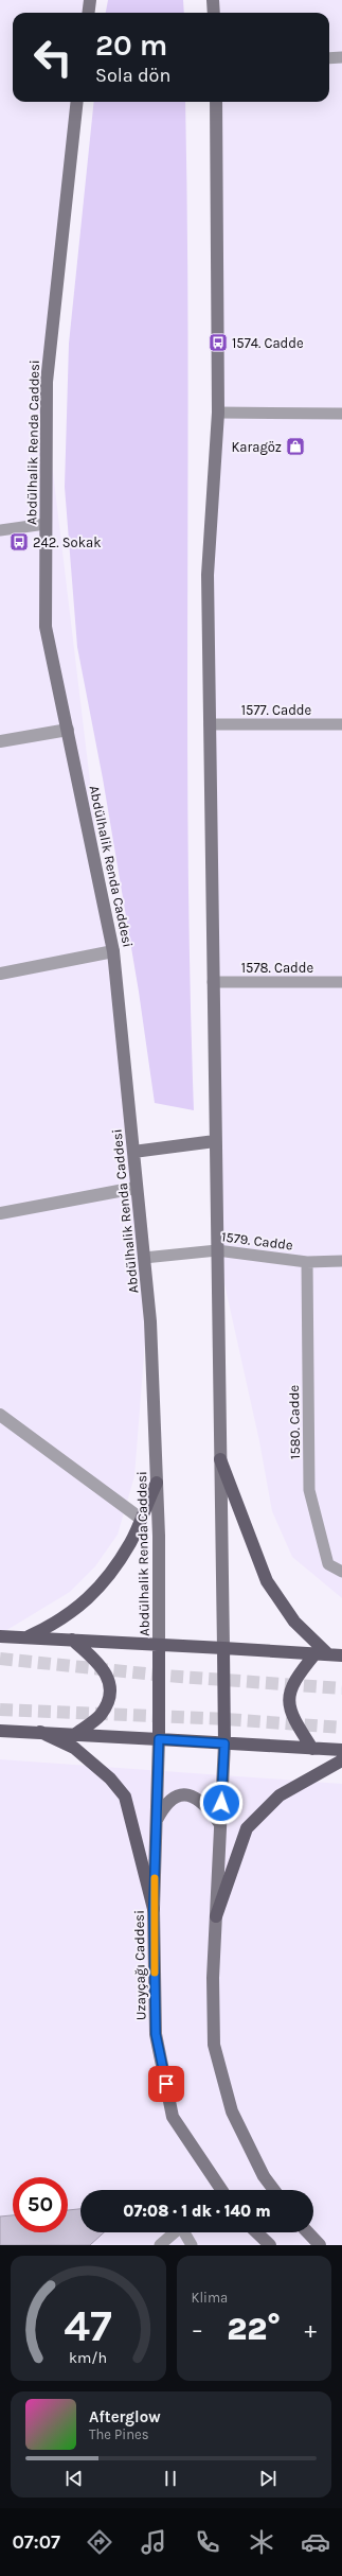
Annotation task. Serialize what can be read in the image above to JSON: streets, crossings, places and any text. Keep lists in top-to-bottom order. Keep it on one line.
{"streets":{"main road":["Abdülhalik Renda Caddesi","Uzayçağı Caddesi"],"lane":["1577. Cadde","1578. Cadde","1579. Cadde","1580. Cadde"]},"crossings":[["Abdülhalik Renda Caddesi","1579. Cadde"],["1579. Cadde","1580. Cadde"]],"places":{"bus stop":["1574. Cadde","242. Sokak"],"shop":["Karagöz"]},"page":{"turn":["20 m","Sola dön"],"limit":"50","trip":"07:08 · 1 dk · 140 m","tile":"Klima","heat":["−","22°","+"],"song":["Afterglow","The Pines"],"tabs":"07:07","gauge":["47","km/h"]}}
